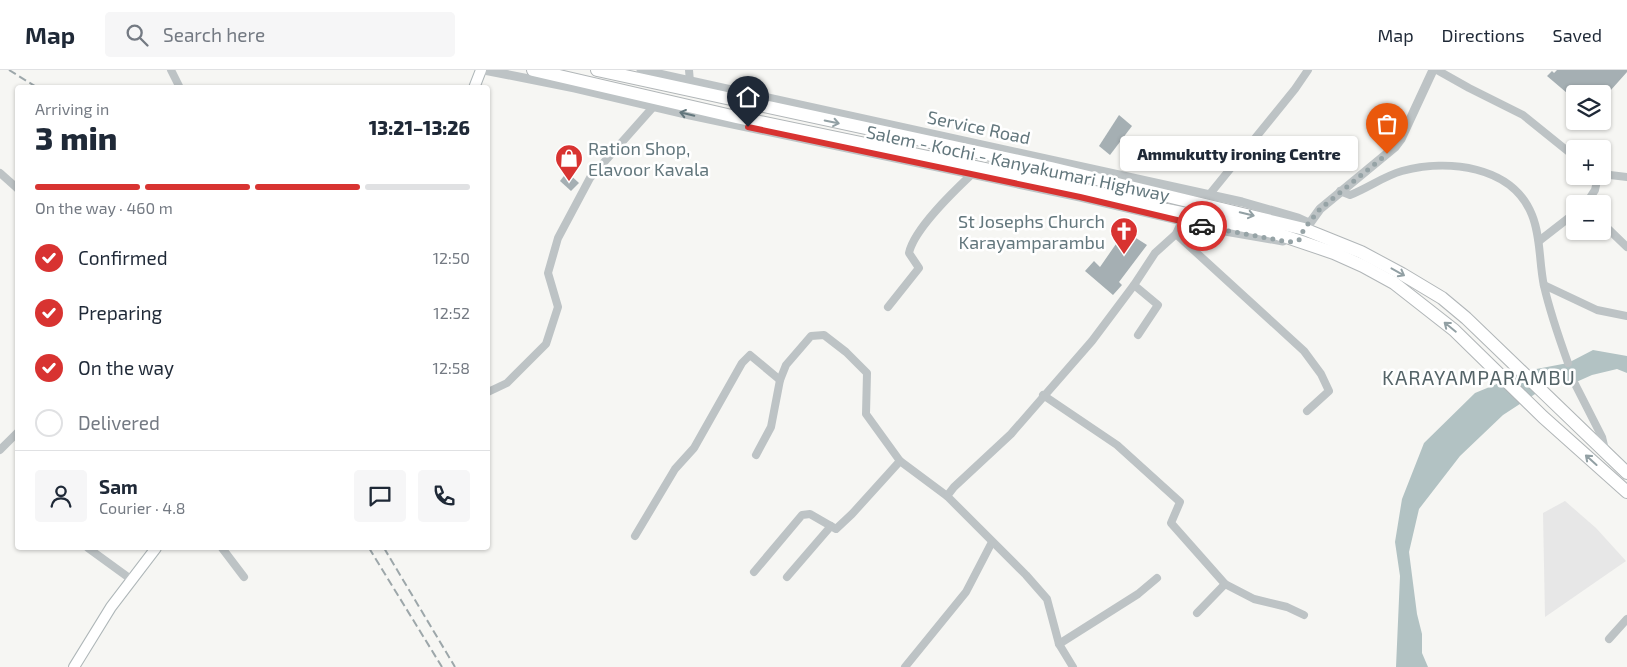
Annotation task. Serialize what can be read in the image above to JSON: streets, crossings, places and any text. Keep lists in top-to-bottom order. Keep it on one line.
{"streets":{"highway":["Salem - Kochi - Kanyakumari Highway"],"street":["Service Road"]},"crossings":[["Service Road","Salem - Kochi - Kanyakumari Highway"]],"districts":["KARAYAMPARAMBU"],"places":{"other":["Ammukutty ironing Centre"],"shop":["Ration Shop, Elavoor Kavala"],"church":["St Josephs Church Karayamparambu"]},"page":{"header":"Map","search":"Search here","nav":["Map","Directions","Saved"],"map_buttons":["+","−"],"heading":["3 min","Arriving in","13:21–13:26"],"panel":["Sam","Courier · 4.8"],"bubble":"Ammukutty ironing Centre","bar":"On the way · 460 m","list":[["Confirmed","12:50"],["Preparing","12:52"],["On the way","12:58"],"Delivered"]}}
